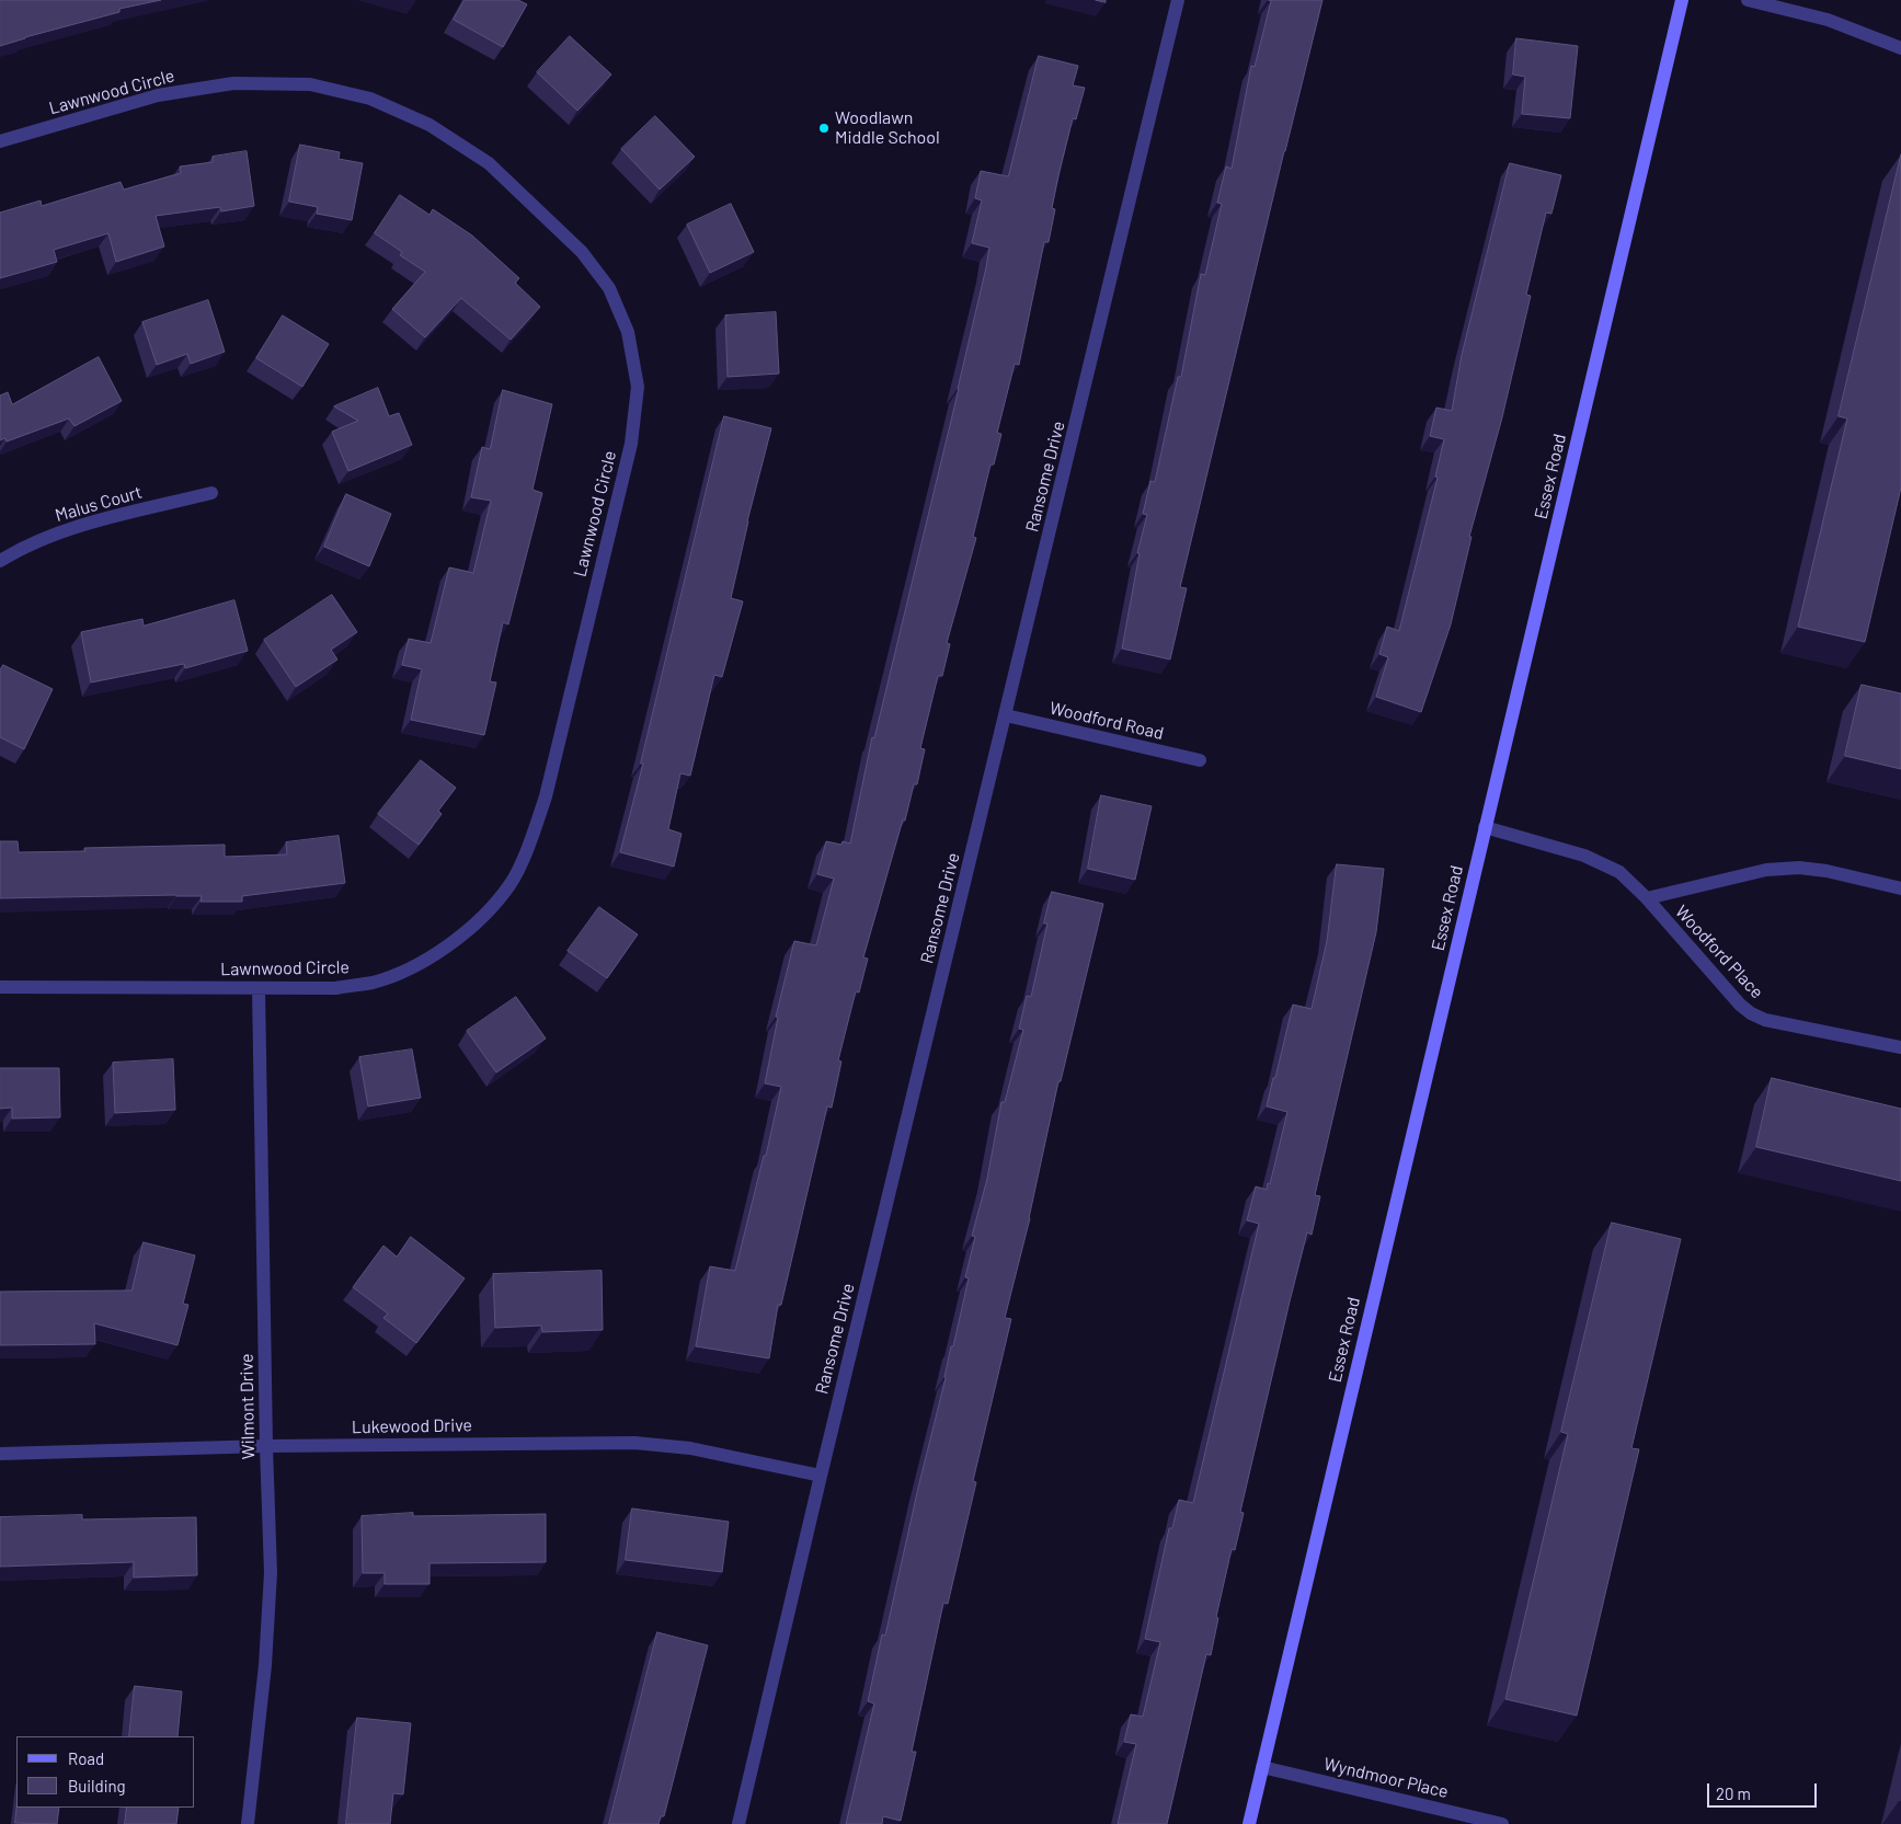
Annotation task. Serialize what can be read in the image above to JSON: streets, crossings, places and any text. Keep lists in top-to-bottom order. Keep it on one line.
{"streets":{"street":["Lawnwood Circle","Ransome Drive","Essex Road","Malus Court","Woodford Road","Woodford Place","Wilmont Drive","Lukewood Drive","Wyndmoor Place"]},"crossings":[["Lawnwood Circle","Wilmont Drive"],["Ransome Drive","Woodford Road"],["Ransome Drive","Lukewood Drive"],["Essex Road","Woodford Place"],["Essex Road","Wyndmoor Place"],["Wilmont Drive","Lukewood Drive"]],"places":["Woodlawn Middle School"],"legend":["Road","Building"],"scale_bar":"20 m"}
